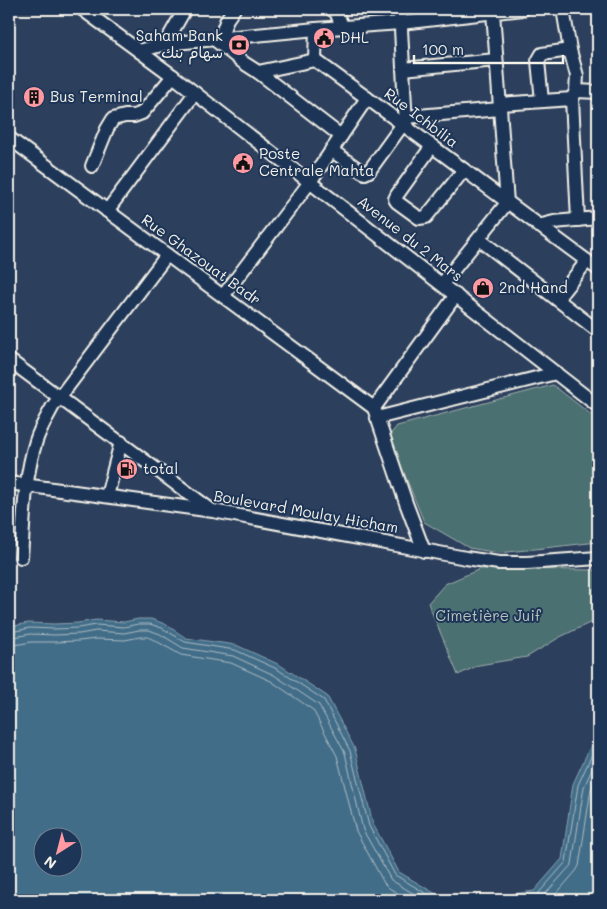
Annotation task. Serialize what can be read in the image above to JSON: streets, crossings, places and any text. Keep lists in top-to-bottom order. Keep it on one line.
{"streets":{"street":["Rue Ichbilia","Avenue du 2 Mars","Rue Ghazouat Badr","Boulevard Moulay Hicham"]},"parks":["Cimetière Juif"],"places":{"public building":["DHL","Poste Centrale Mahta"],"bank":["Saham Bank سهام بنك"],"building":["Bus Terminal"],"shop":["2nd Hand"],"fuel station":["total"]},"scale_bar":"100 m","north":"bottom left"}
